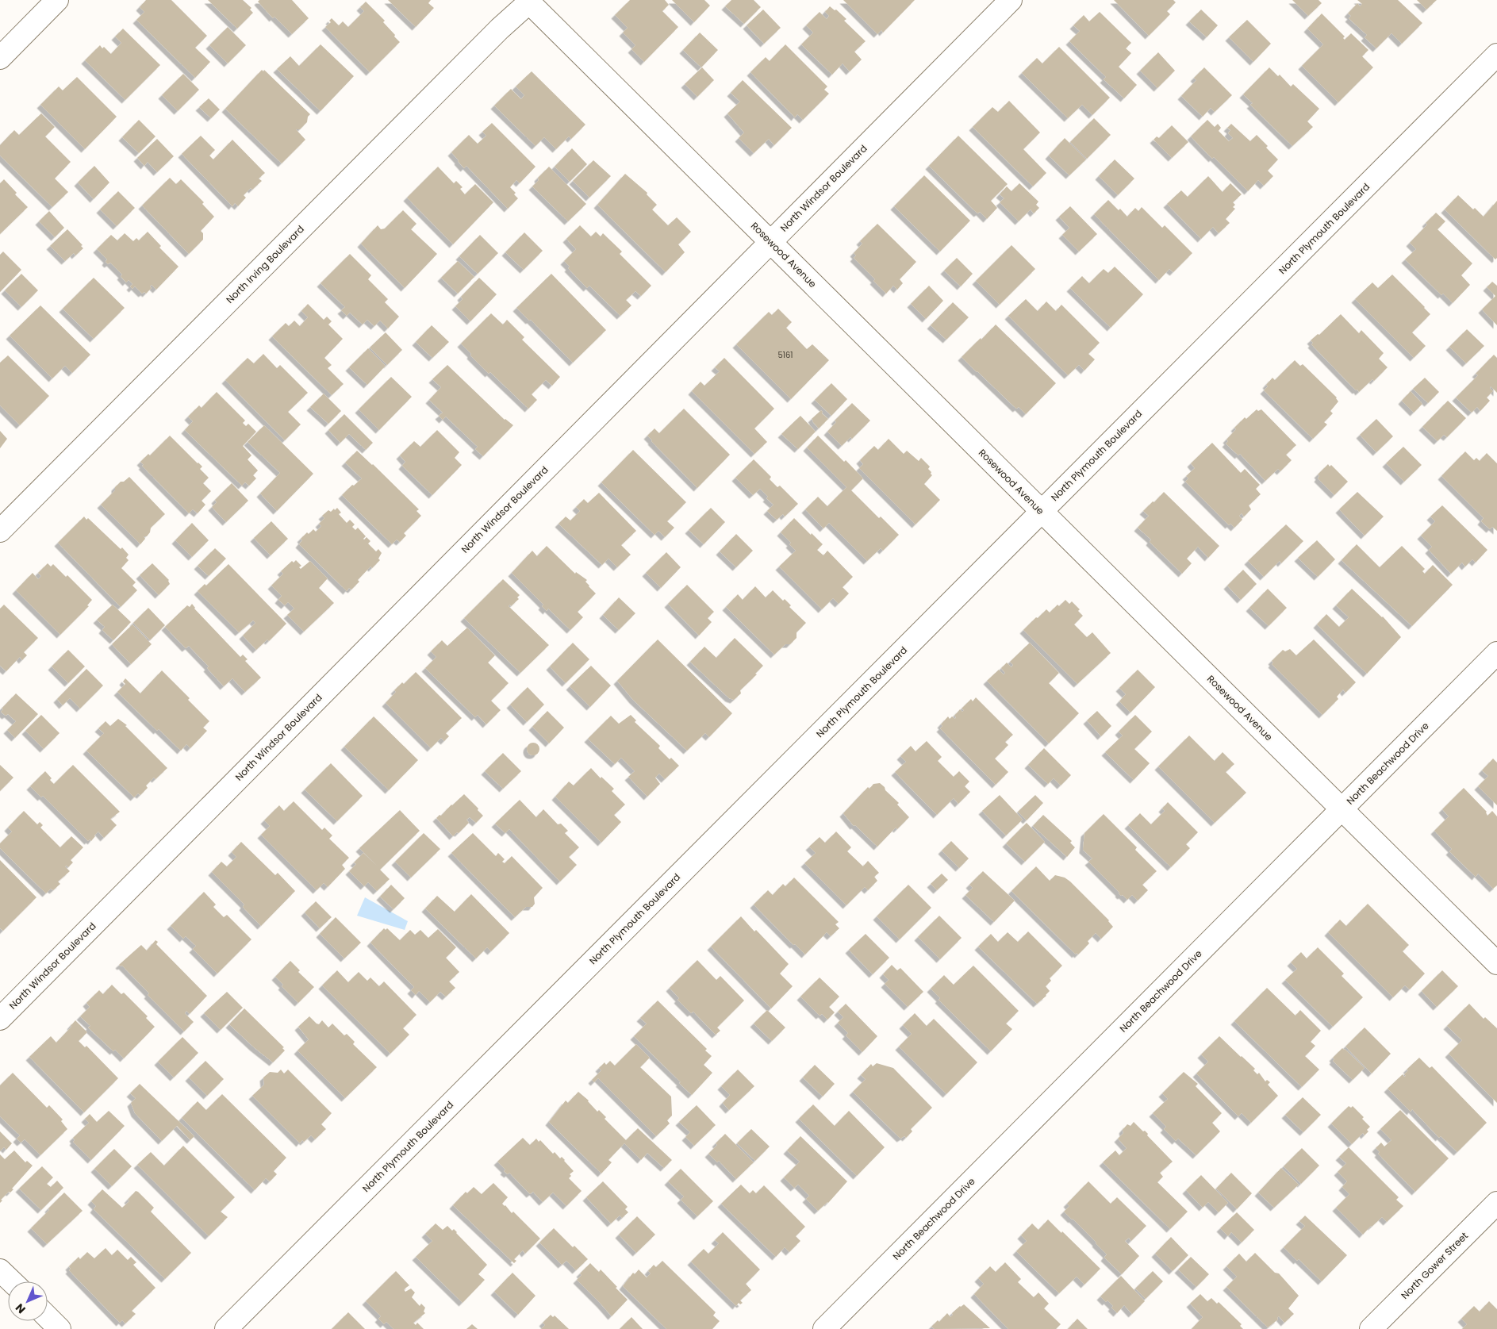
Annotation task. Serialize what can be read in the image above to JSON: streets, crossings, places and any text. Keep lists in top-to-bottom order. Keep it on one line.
{"streets":{"street":["North Windsor Boulevard","North Plymouth Boulevard","Rosewood Avenue","North Irving Boulevard","North Beachwood Drive","North Gower Street"]},"crossings":[["North Windsor Boulevard","Rosewood Avenue"],["North Plymouth Boulevard","Rosewood Avenue"],["Rosewood Avenue","North Irving Boulevard"],["Rosewood Avenue","North Beachwood Drive"]],"house_numbers":["5161"],"north":"bottom left"}
